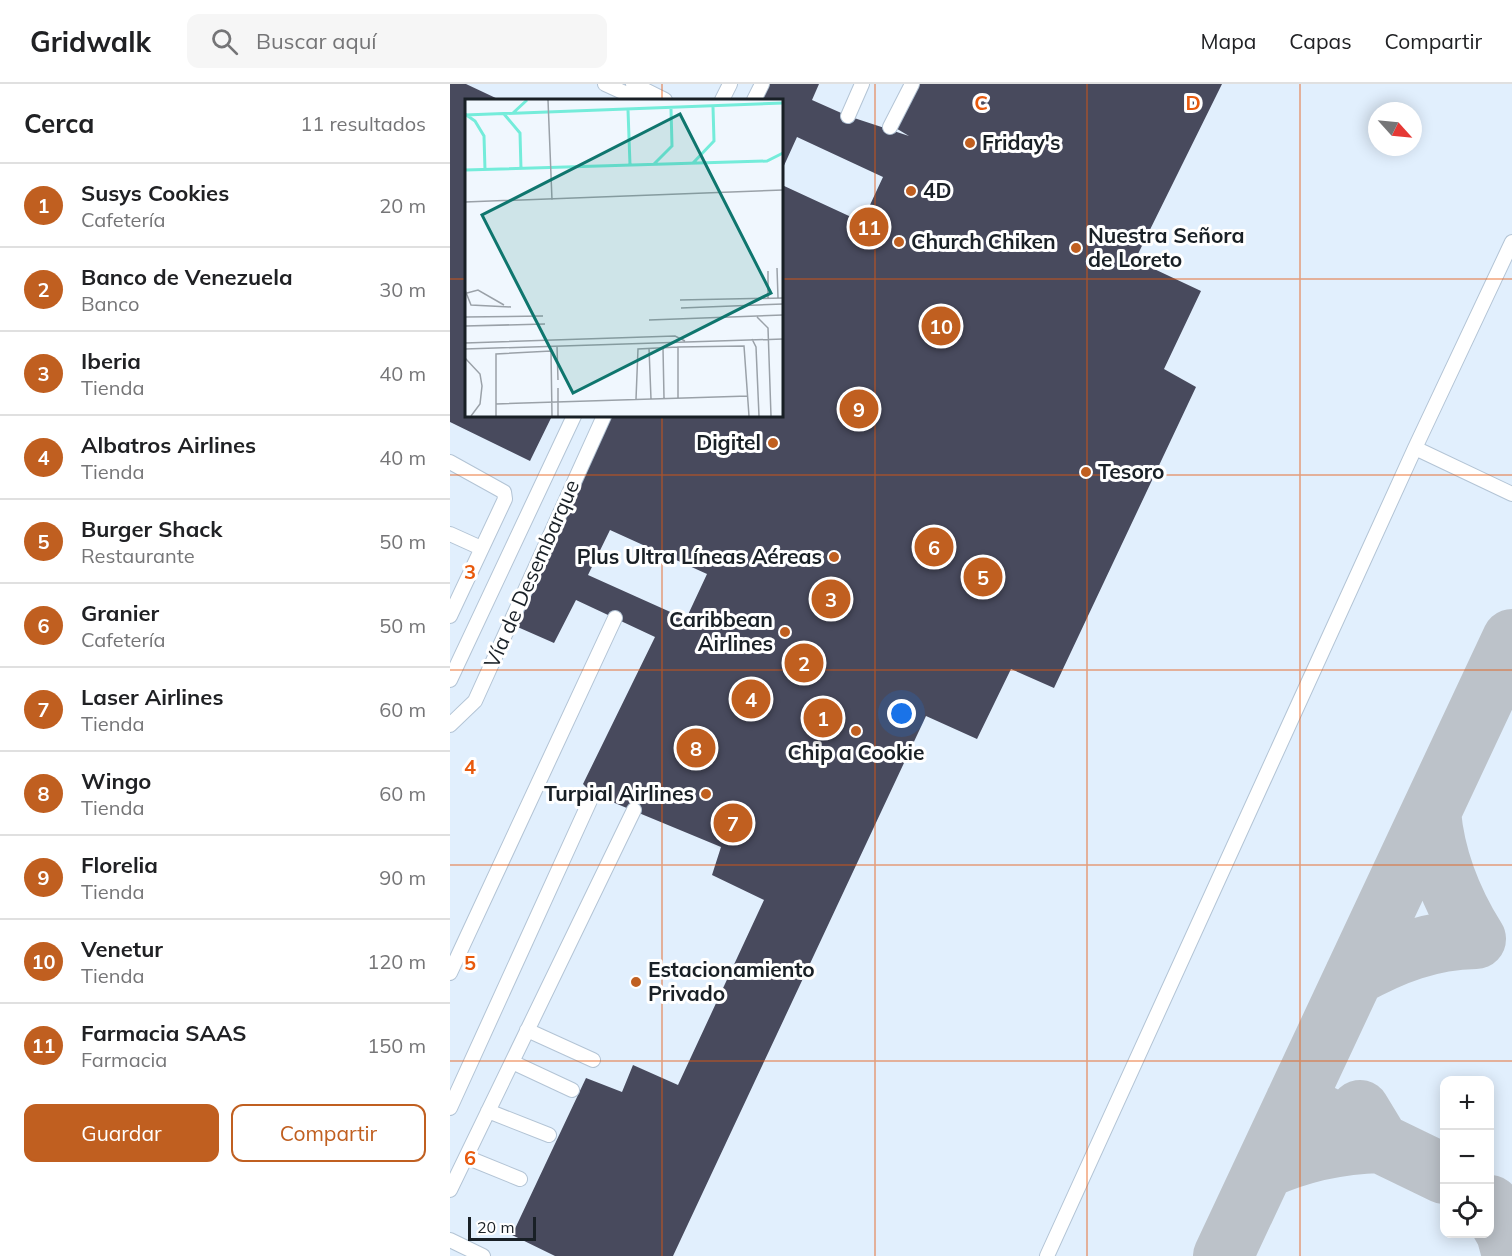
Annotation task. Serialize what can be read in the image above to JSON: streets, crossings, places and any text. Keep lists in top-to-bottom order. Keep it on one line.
{"streets":{"lane":["Vía de Desembarque"]},"places":["Friday's","4D","Church Chiken","Nuestra Señora de Loreto","Digitel","Tesoro","Plus Ultra Líneas Aéreas","Caribbean Airlines","Chip a Cookie","Turpial Airlines","Estacionamiento Privado"],"scale_bar":"20 m","north":"bottom right","page":{"header":"Gridwalk","search":"Buscar aquí","nav":["Mapa","Capas","Compartir"],"heading":["Cerca","11 resultados"],"list":[{"mark":"1","name":"Susys Cookies","note":"Cafetería","value":"20 m"},{"mark":"2","name":"Banco de Venezuela","note":"Banco","value":"30 m"},{"mark":"3","name":"Iberia","note":"Tienda","value":"40 m"},{"mark":"4","name":"Albatros Airlines","note":"Tienda","value":"40 m"},{"mark":"5","name":"Burger Shack","note":"Restaurante","value":"50 m"},{"mark":"6","name":"Granier","note":"Cafetería","value":"50 m"},{"mark":"7","name":"Laser Airlines","note":"Tienda","value":"60 m"},{"mark":"8","name":"Wingo","note":"Tienda","value":"60 m"},{"mark":"9","name":"Florelia","note":"Tienda","value":"90 m"},{"mark":"10","name":"Venetur","note":"Tienda","value":"120 m"},{"mark":"11","name":"Farmacia SAAS","note":"Farmacia","value":"150 m"}],"pins":["11","10","9","6","5","3","2","4","1","8","7"],"map_buttons":["+","−"],"buttons":["Guardar","Compartir"],"scale":"20 m"},"grid":{"columns":["C","D"],"rows":["3","4","5","6"]}}
